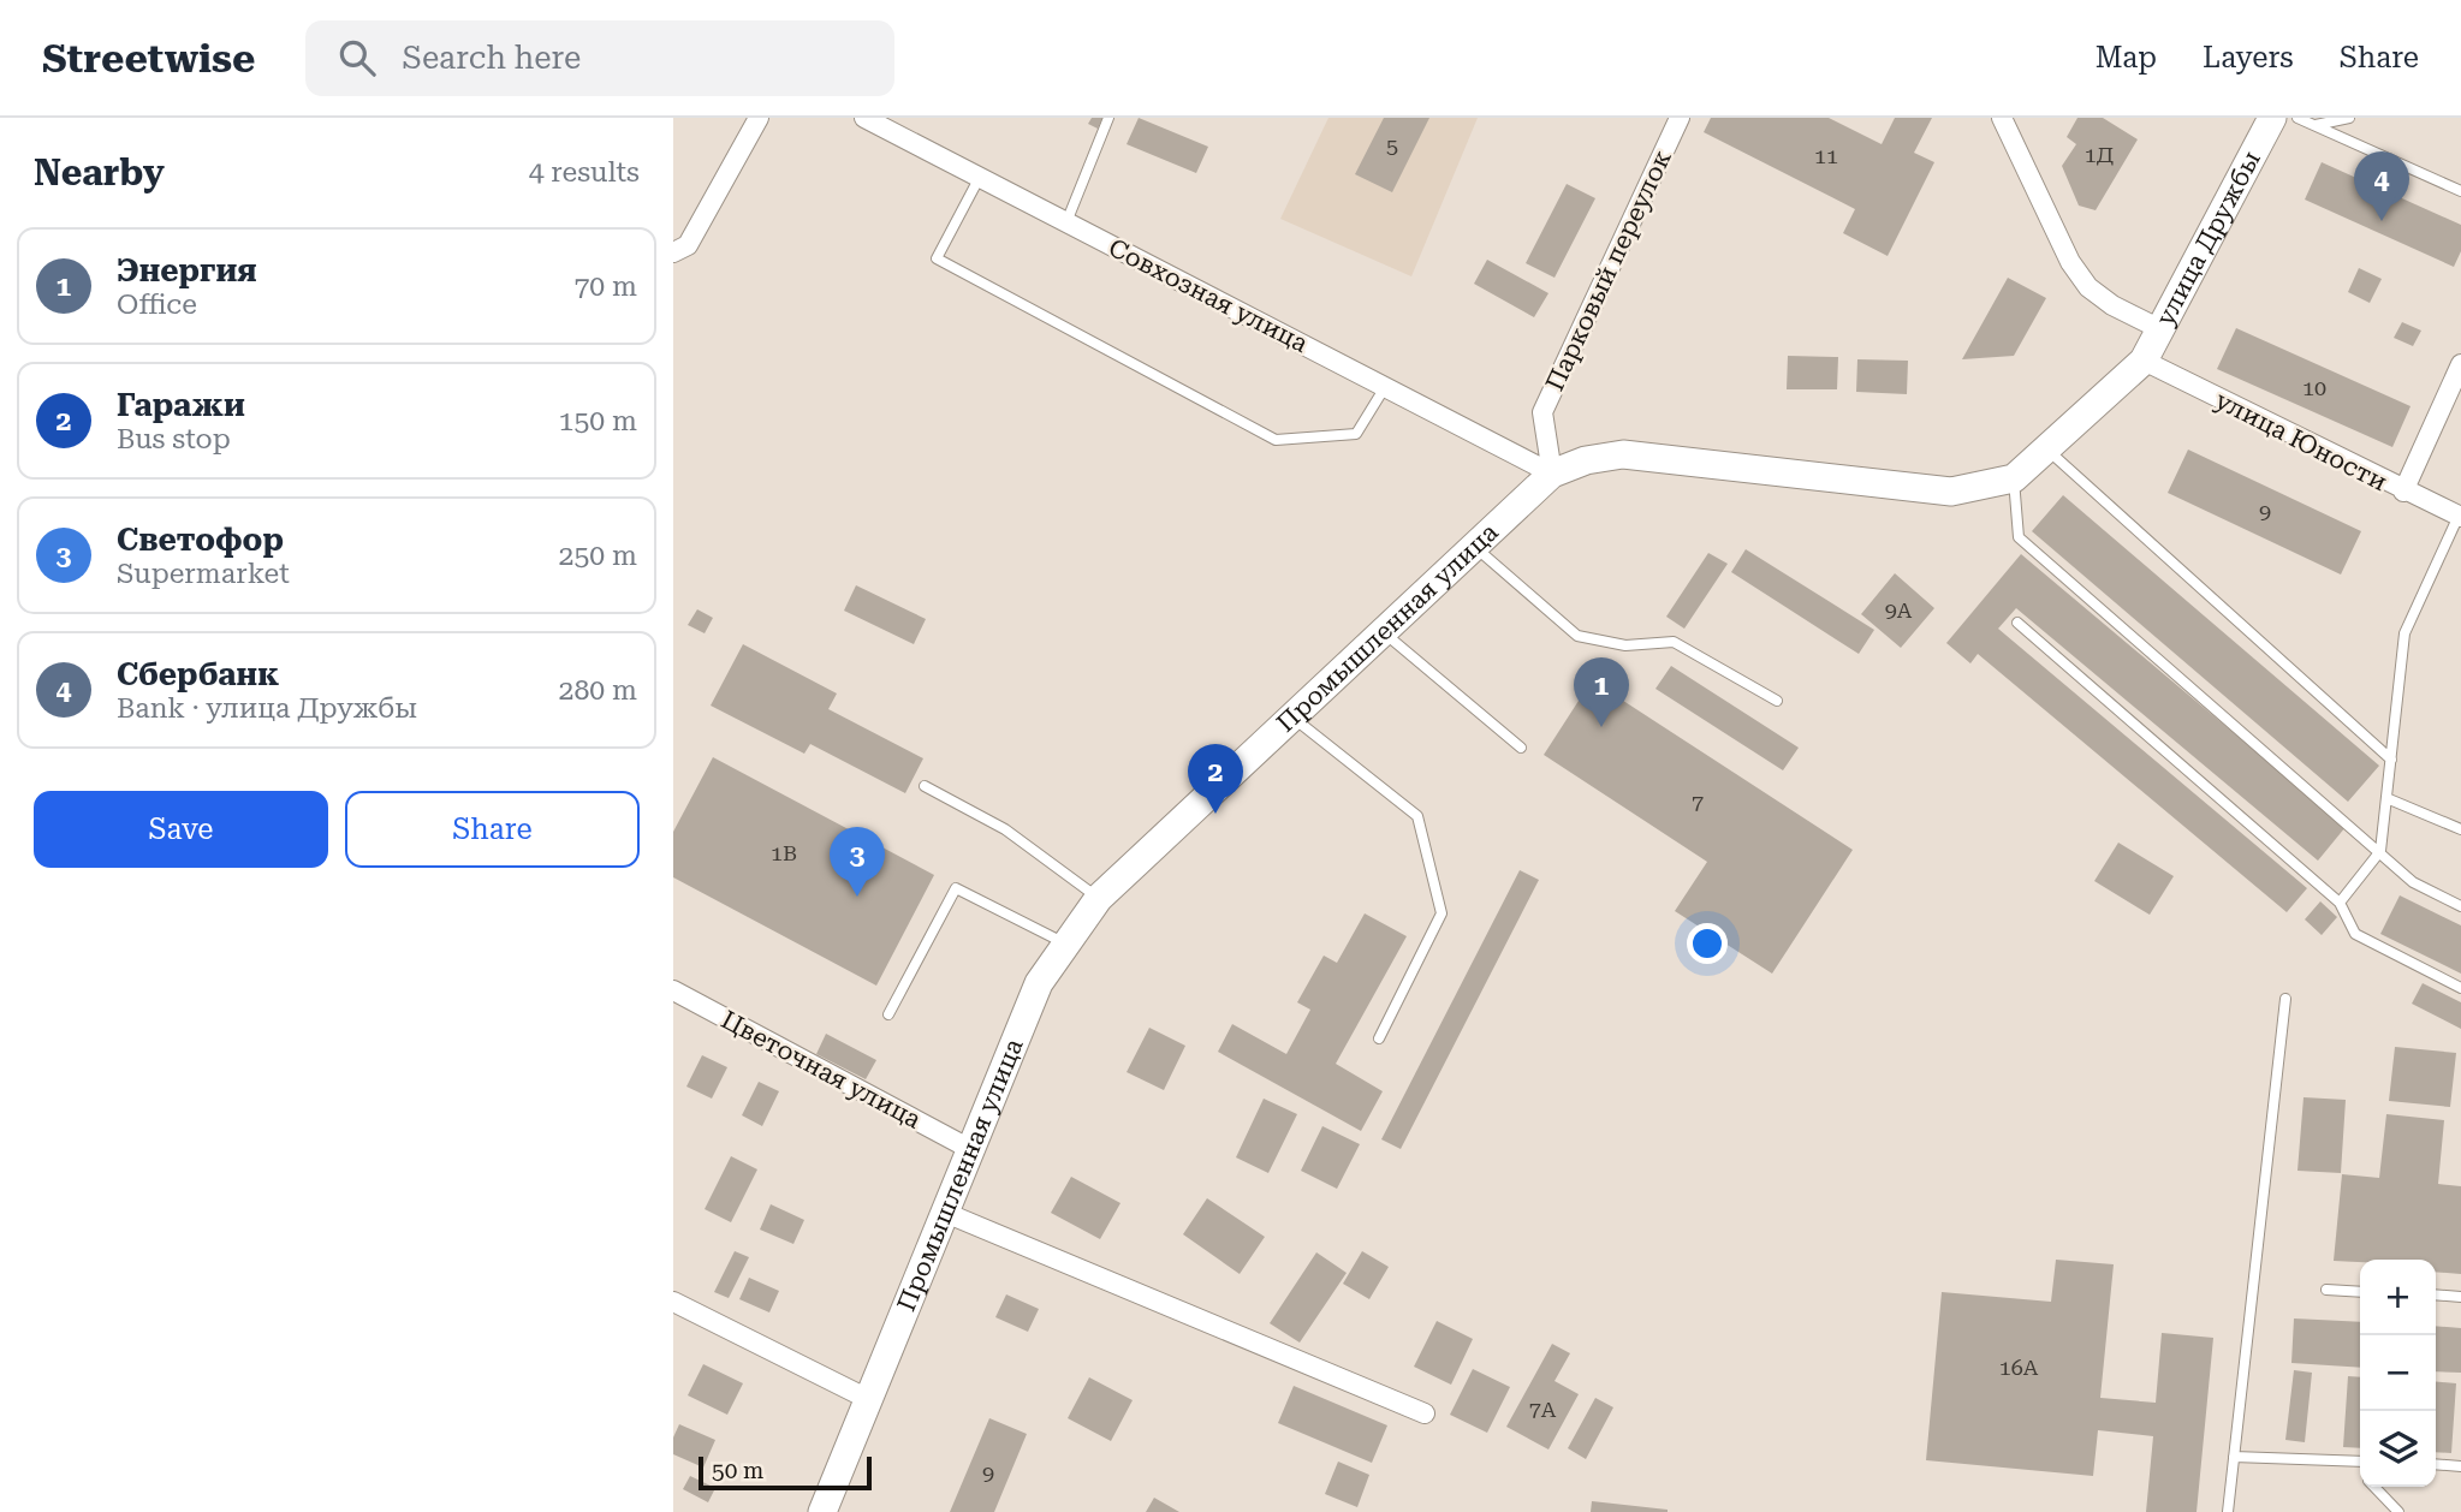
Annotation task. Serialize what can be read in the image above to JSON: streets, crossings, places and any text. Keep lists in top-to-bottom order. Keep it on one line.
{"streets":{"main road":["улица Дружбы","Промышленная улица"],"street":["Парковый переулок","Совхозная улица","улица Юности","Цветочная улица"]},"crossings":[["улица Дружбы","улица Юности"],["Парковый переулок","Совхозная улица"],["Парковый переулок","Промышленная улица"],["Совхозная улица","Промышленная улица"],["Промышленная улица","Цветочная улица"]],"house_numbers":["5","1Д","11","10","9","9А","7","1В","16А","7А","9"],"scale_bar":"50 m","page":{"header":"Streetwise","search":"Search here","nav":["Map","Layers","Share"],"heading":["Nearby","4 results"],"pins":["4","1","2","3"],"list":[{"mark":"1","name":"Энергия","note":"Office","value":"70 m"},{"mark":"2","name":"Гаражи","note":"Bus stop","value":"150 m"},{"mark":"3","name":"Светофор","note":"Supermarket","value":"250 m"},{"mark":"4","name":"Сбербанк","note":"Bank · улица Дружбы","value":"280 m"}],"buttons":["Save","Share"],"map_buttons":["+","−"],"scale":"50 m"}}
